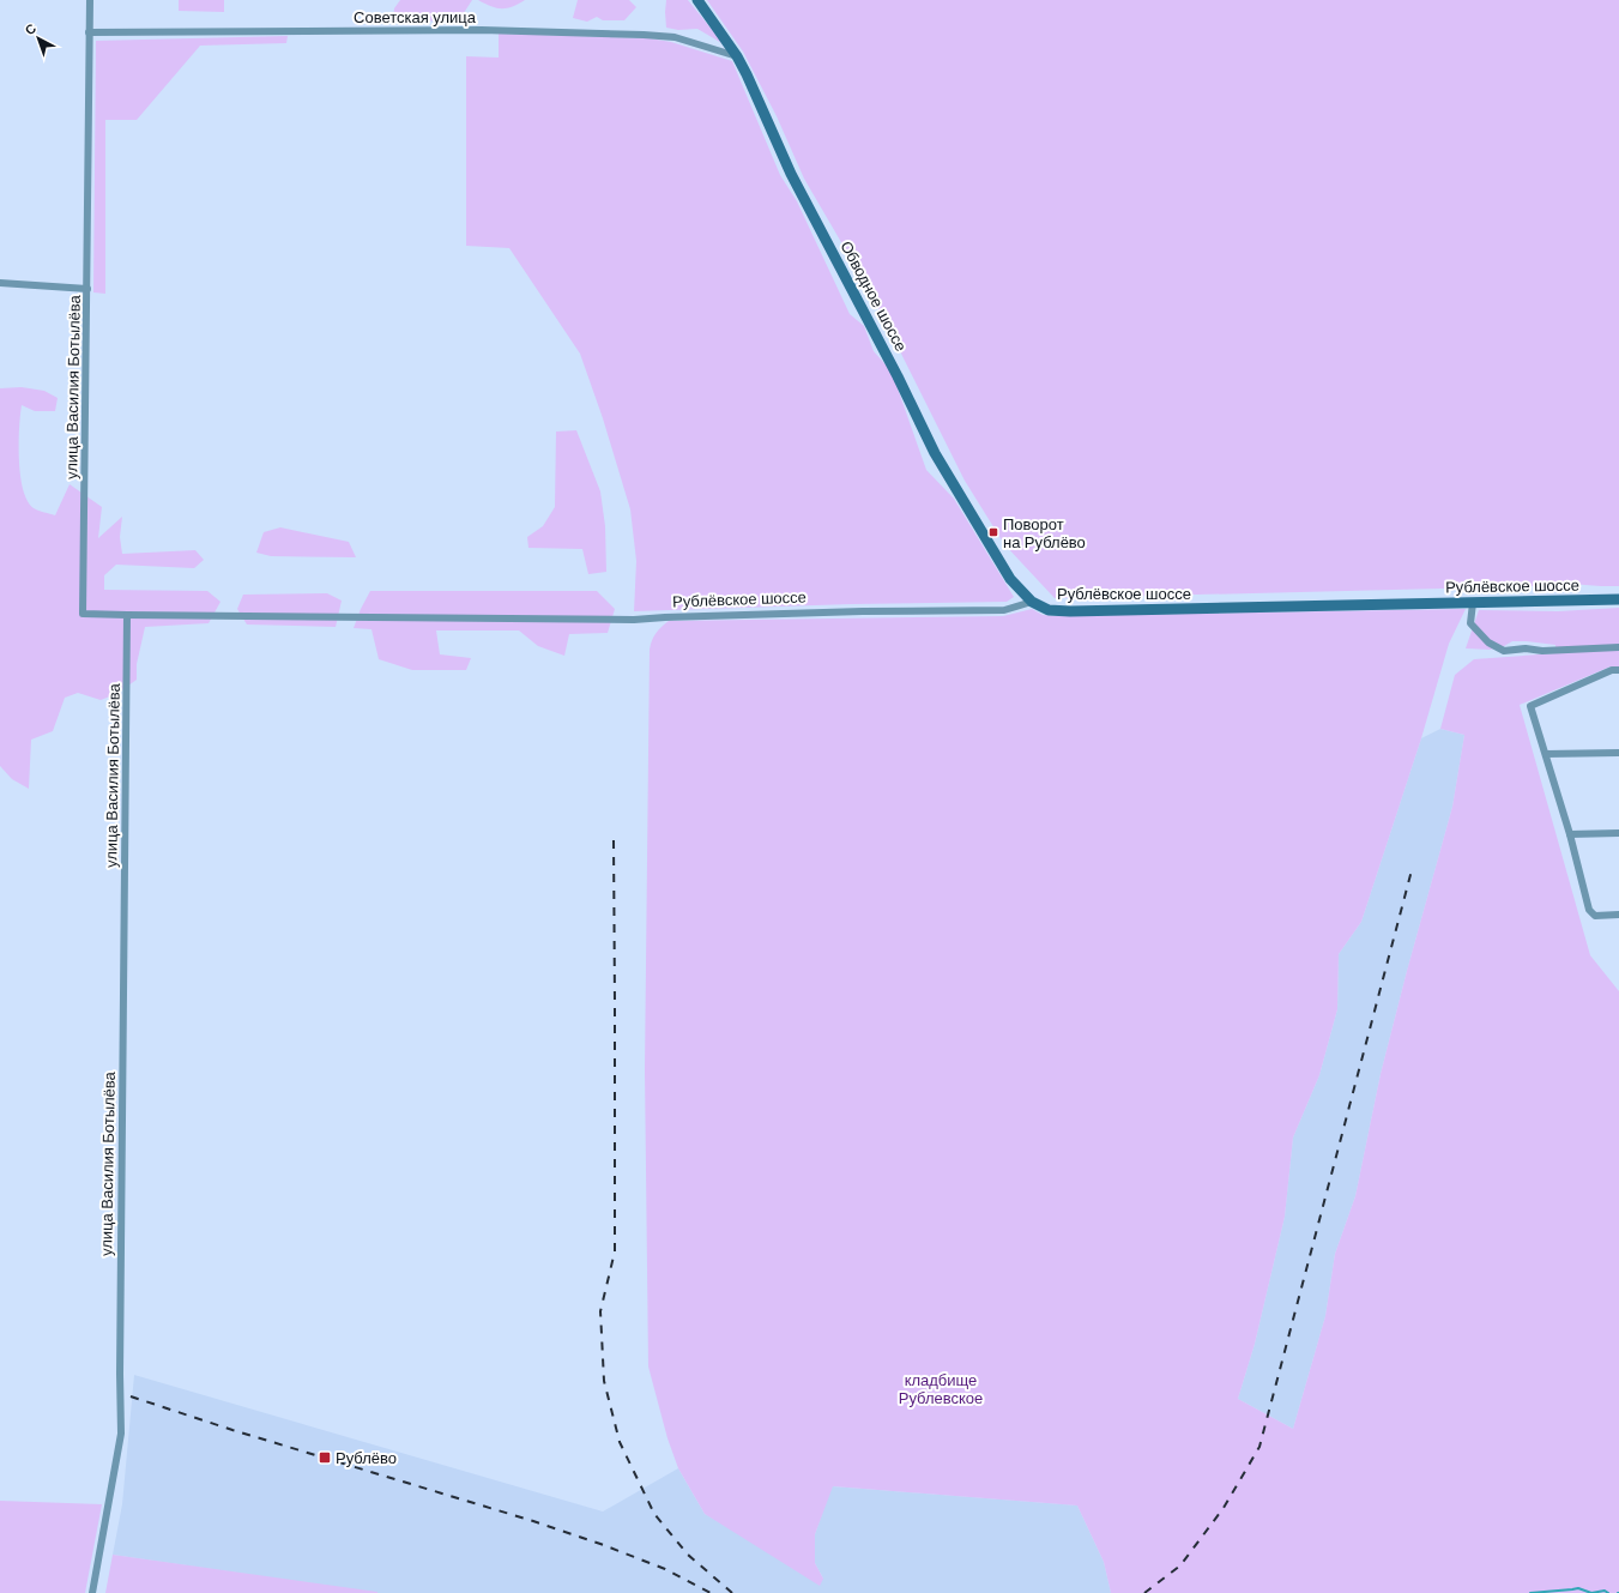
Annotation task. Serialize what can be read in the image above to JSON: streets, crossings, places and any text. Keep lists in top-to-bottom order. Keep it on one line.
{"streets":{"street":["Советская улица","Обводное шоссе","улица Василия Ботылёва","Рублёвское шоссе"]},"crossings":[["Советская улица","Обводное шоссе"],["Советская улица","улица Василия Ботылёва"],["Обводное шоссе","Рублёвское шоссе"],["улица Василия Ботылёва","Рублёвское шоссе"]],"parks":["кладбище Рублевское"],"places":{"transit":["Поворот на Рублёво","Рублёво"]},"north":"top left"}
